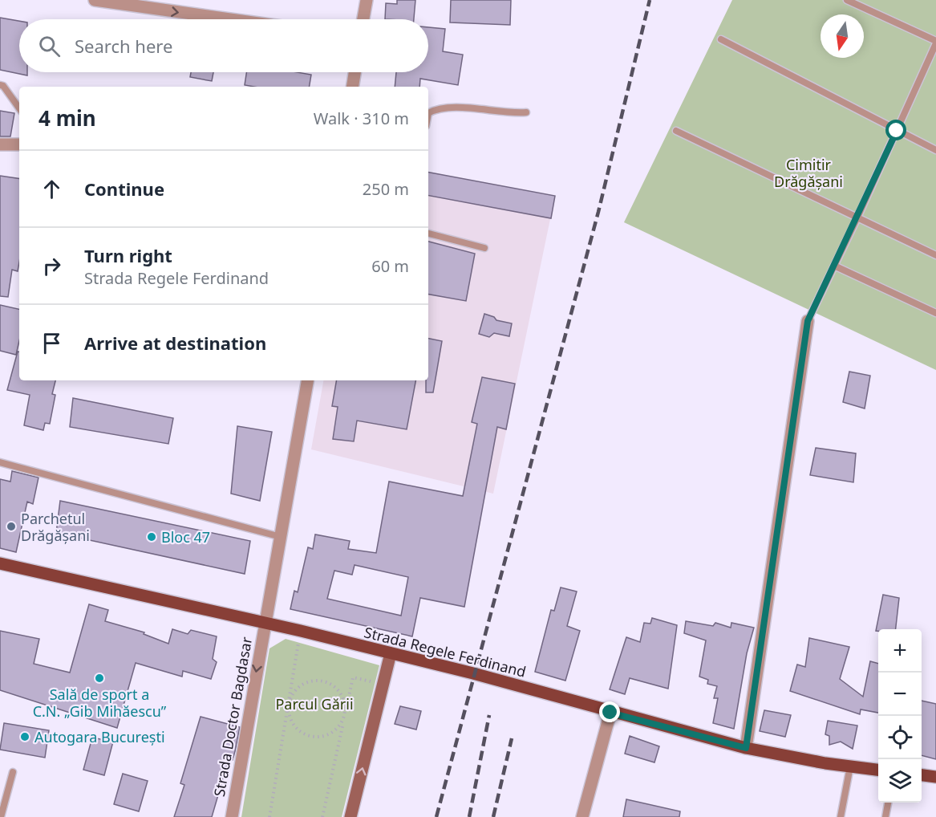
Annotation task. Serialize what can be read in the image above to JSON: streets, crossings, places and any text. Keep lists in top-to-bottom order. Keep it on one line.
{"streets":{"main road":["Strada Regele Ferdinand"],"street":["Strada Doctor Bagdasar"]},"crossings":[["Strada Regele Ferdinand","Strada Doctor Bagdasar"]],"one_way":["Strada Doctor Bagdasar"],"parks":["Cimitir Drăgășani","Parcul Gării"],"places":["Parchetul Drăgășani","Bloc 47","Sală de sport a C.N. „Gib Mihăescu”","Autogara București"],"north":"bottom","page":{"search":"Search here","heading":["4 min","Walk · 310 m"],"list":[["Continue","250 m"],["Turn right","Strada Regele Ferdinand","60 m"],"Arrive at destination"],"map_buttons":["+","−"]}}
